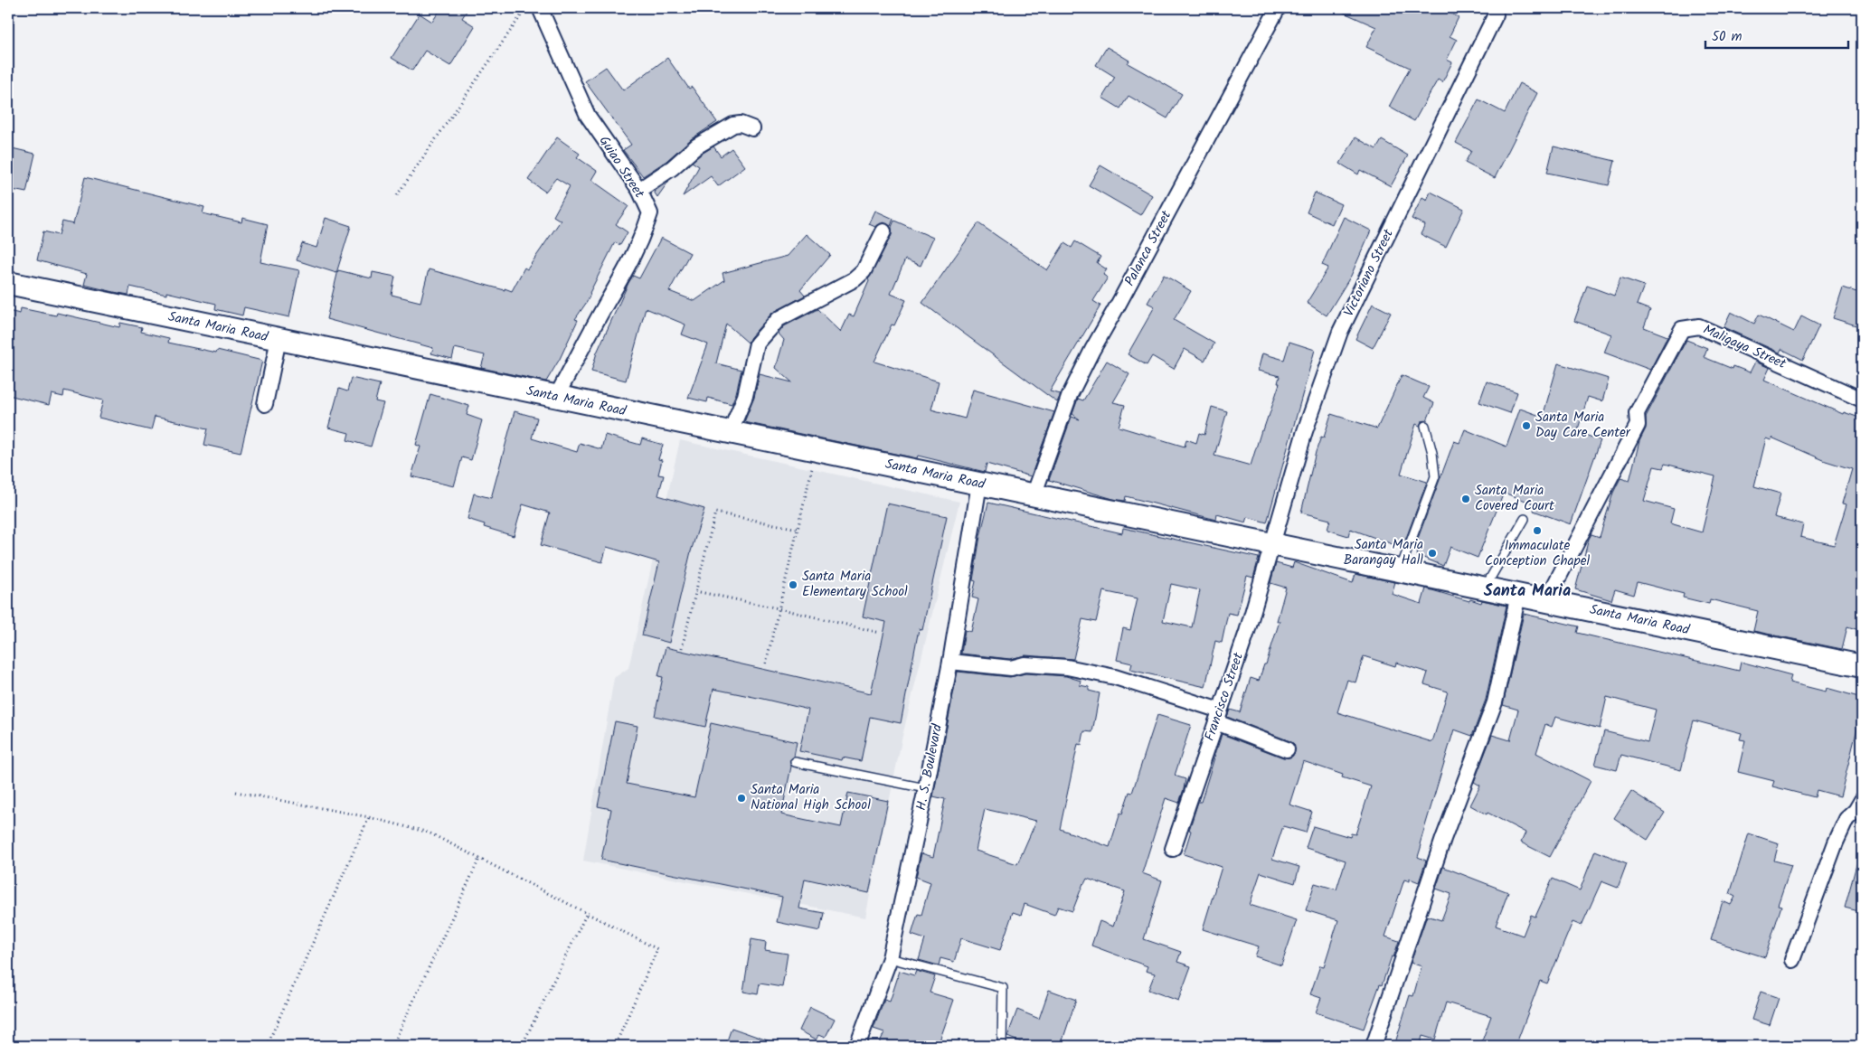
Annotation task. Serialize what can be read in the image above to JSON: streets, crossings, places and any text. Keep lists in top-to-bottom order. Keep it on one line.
{"streets":{"main road":["Santa Maria Road"],"street":["Guiao Street","Palanca Street","Victoriano Street","Maligaya Street","Francisco Street","H. S. Boulevard"]},"crossings":[["Guiao Street","Santa Maria Road"],["Palanca Street","Santa Maria Road"],["Victoriano Street","Santa Maria Road"],["Victoriano Street","Francisco Street"],["Santa Maria Road","Maligaya Street"],["Santa Maria Road","Francisco Street"],["Santa Maria Road","H. S. Boulevard"]],"districts":["Santa Maria"],"places":["Santa Maria Day Care Center","Santa Maria Covered Court","Immaculate Conception Chapel","Santa Maria Barangay Hall","Santa Maria Elementary School","Santa Maria National High School"],"scale_bar":"50 m"}
